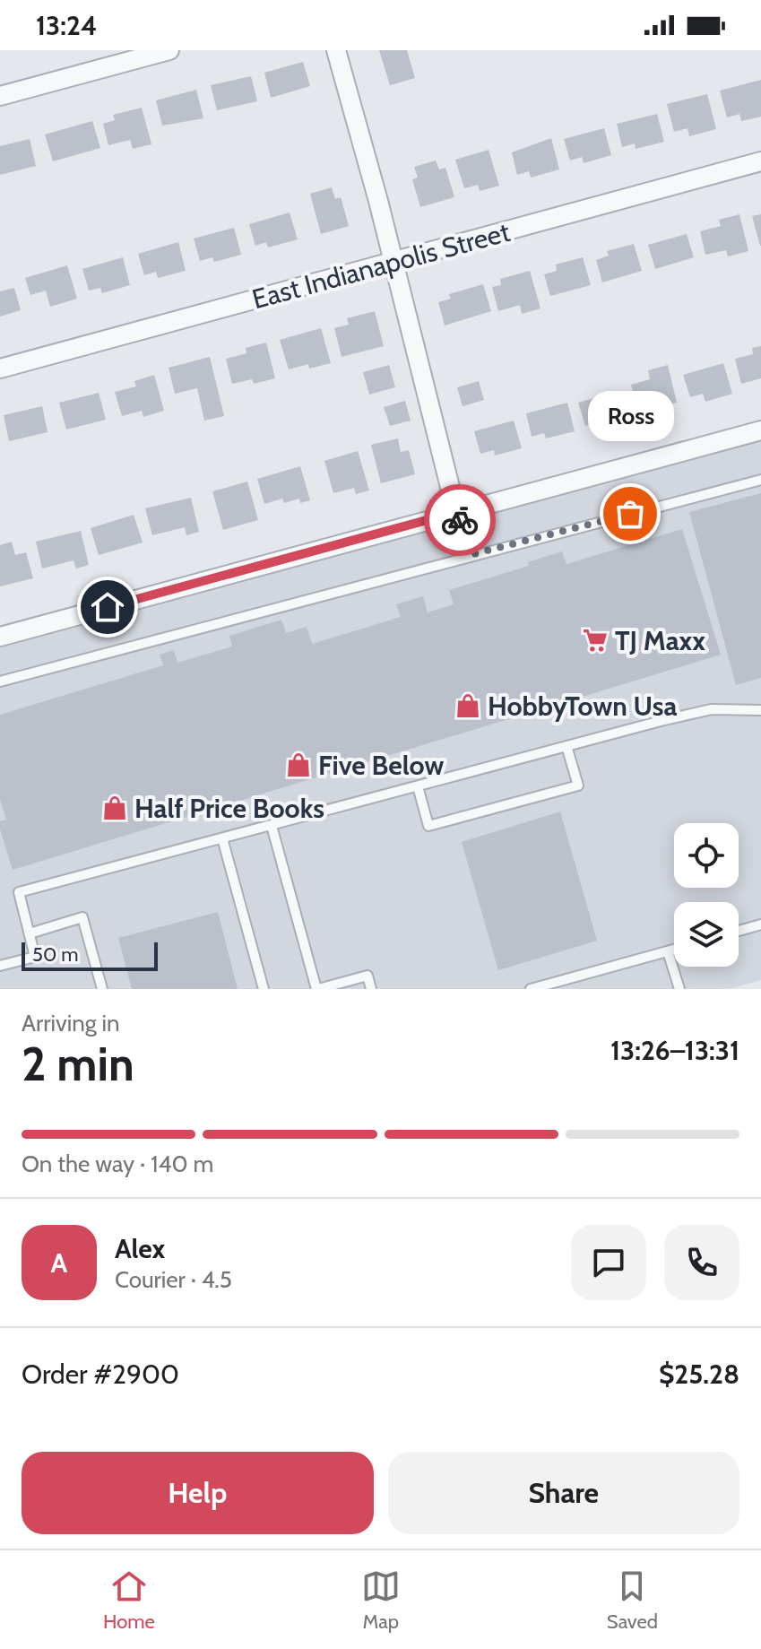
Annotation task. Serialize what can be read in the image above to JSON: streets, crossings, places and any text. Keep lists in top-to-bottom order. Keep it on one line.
{"streets":{"street":["East Indianapolis Street"]},"places":{"other":["Ross"],"supermarket":["TJ Maxx"],"shop":["HobbyTown Usa","Five Below","Half Price Books"]},"scale_bar":"50 m","page":{"status":"13:24","bubble":"Ross","scale":"50 m","heading":["2 min","Arriving in","13:26–13:31"],"panel":["Alex","Courier · 4.5","Order #2900","$25.28"],"bar":"On the way · 140 m","round":"A","buttons":["Help","Share"],"tabs":["Home","Map","Saved"]}}
